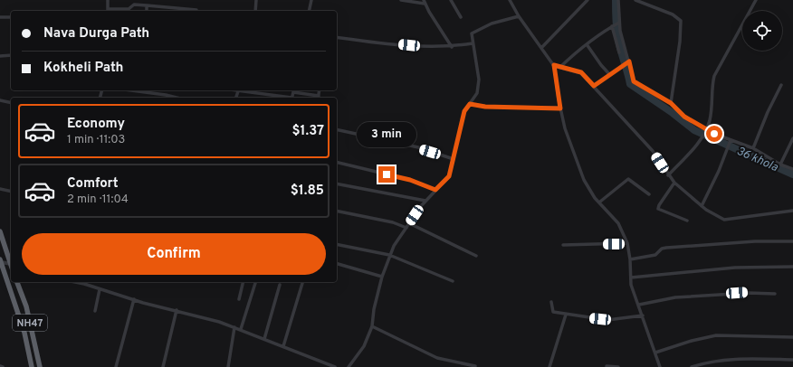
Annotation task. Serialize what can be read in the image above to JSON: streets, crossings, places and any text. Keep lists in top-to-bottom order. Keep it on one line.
{"streets":{"highway":["NH47"]},"water":["36 khola"],"page":{"banner":["Nava Durga Path","Kokheli Path"],"list":[{"name":"Economy","note":"1 min · 11:03","value":"$1.37"},{"name":"Comfort","note":"2 min · 11:04","value":"$1.85"}],"bubble":"3 min","buttons":"Confirm"}}
